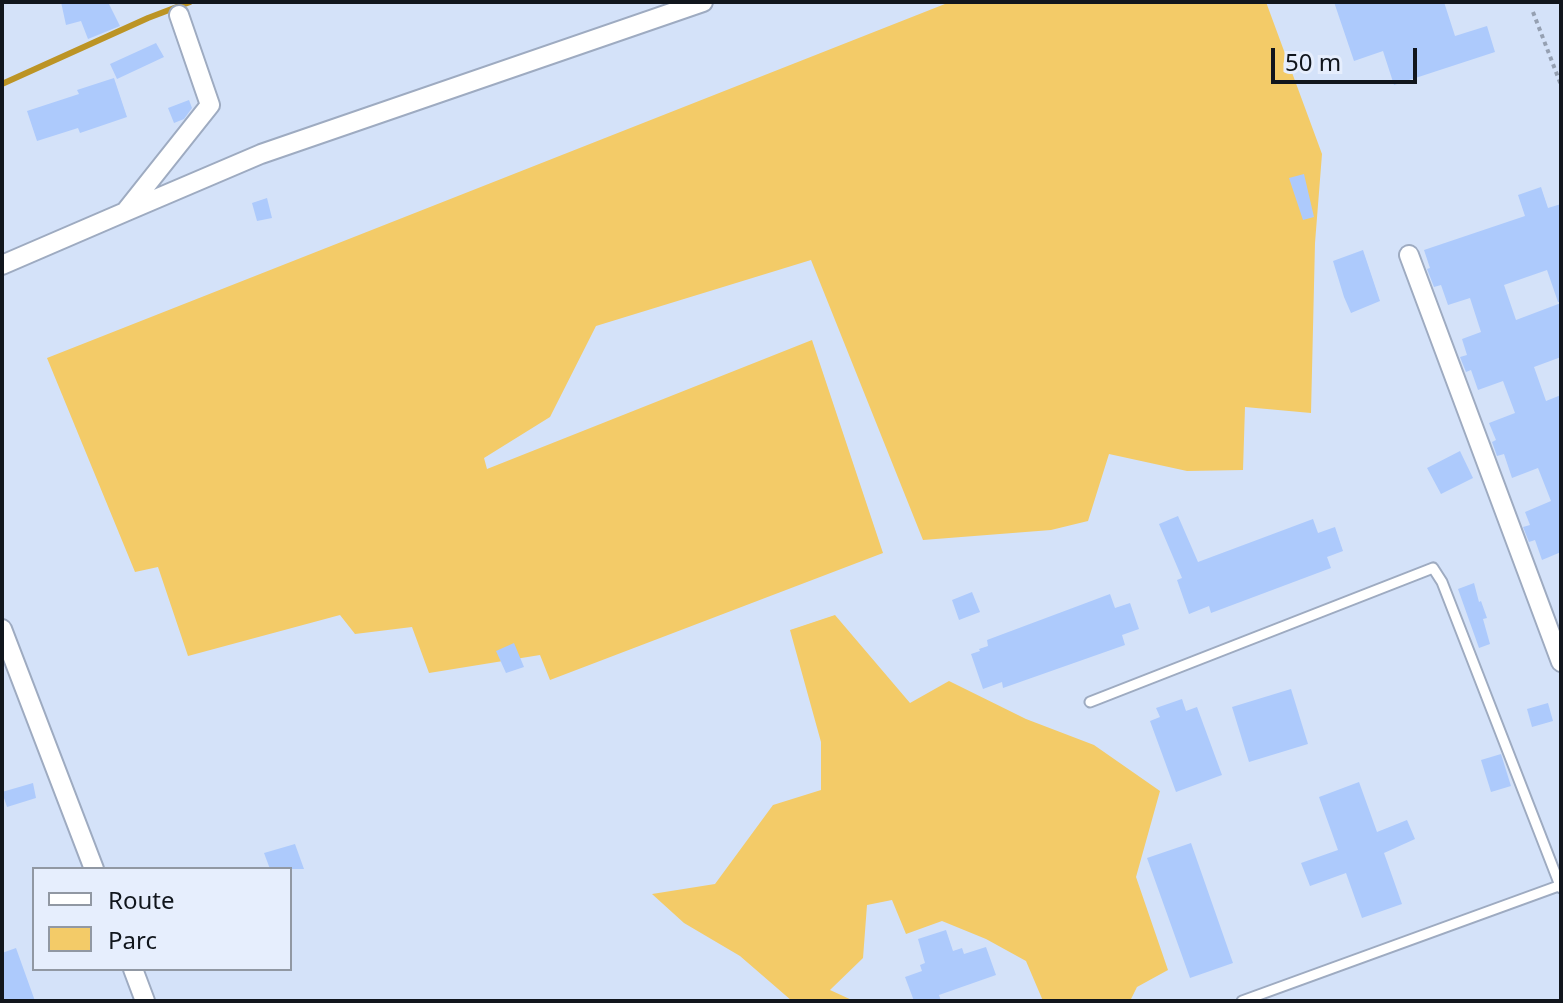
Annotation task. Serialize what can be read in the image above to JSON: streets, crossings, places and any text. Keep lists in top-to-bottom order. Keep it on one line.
{"legend":["Route","Parc"],"scale_bar":"50 m"}
